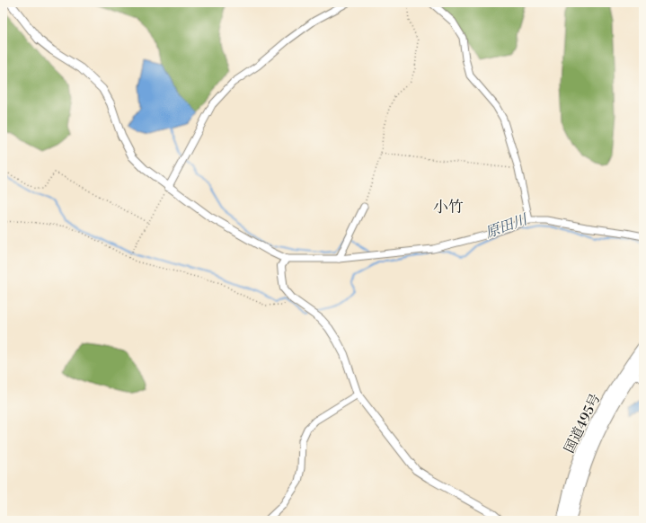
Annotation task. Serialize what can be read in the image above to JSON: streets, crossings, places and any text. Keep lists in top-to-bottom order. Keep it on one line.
{"streets":{"highway":["国道495号"]},"districts":["小竹"],"water":["原田川"]}
